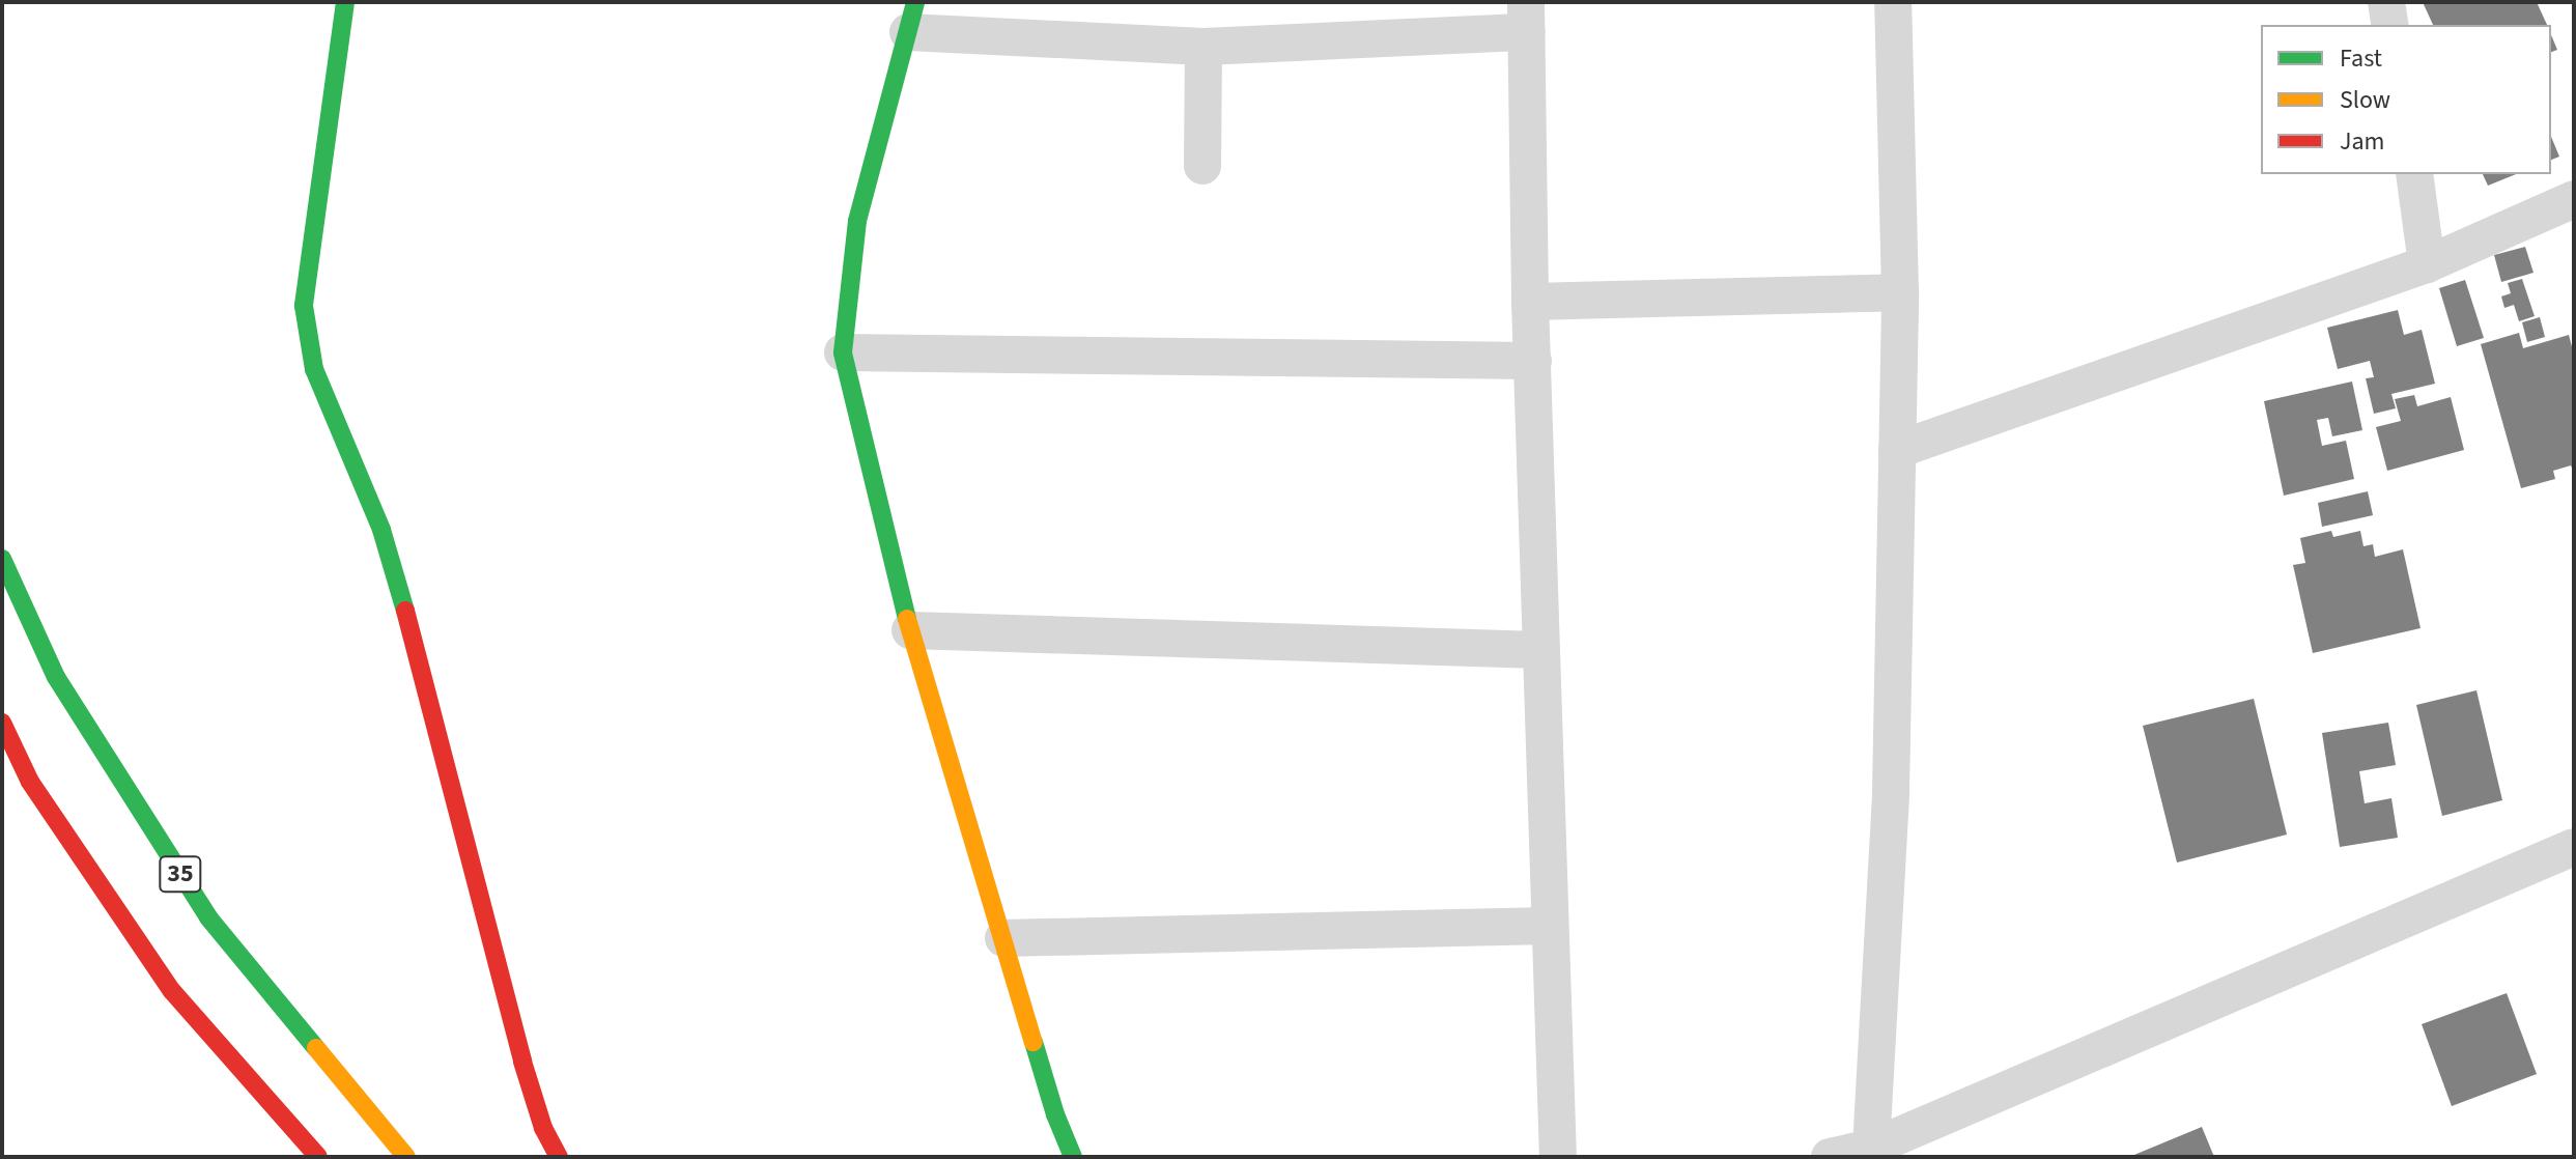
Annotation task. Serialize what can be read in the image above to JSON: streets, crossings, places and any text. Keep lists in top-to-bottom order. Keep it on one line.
{"streets":{"main road":["35"]},"legend":["Fast","Slow","Jam"]}
